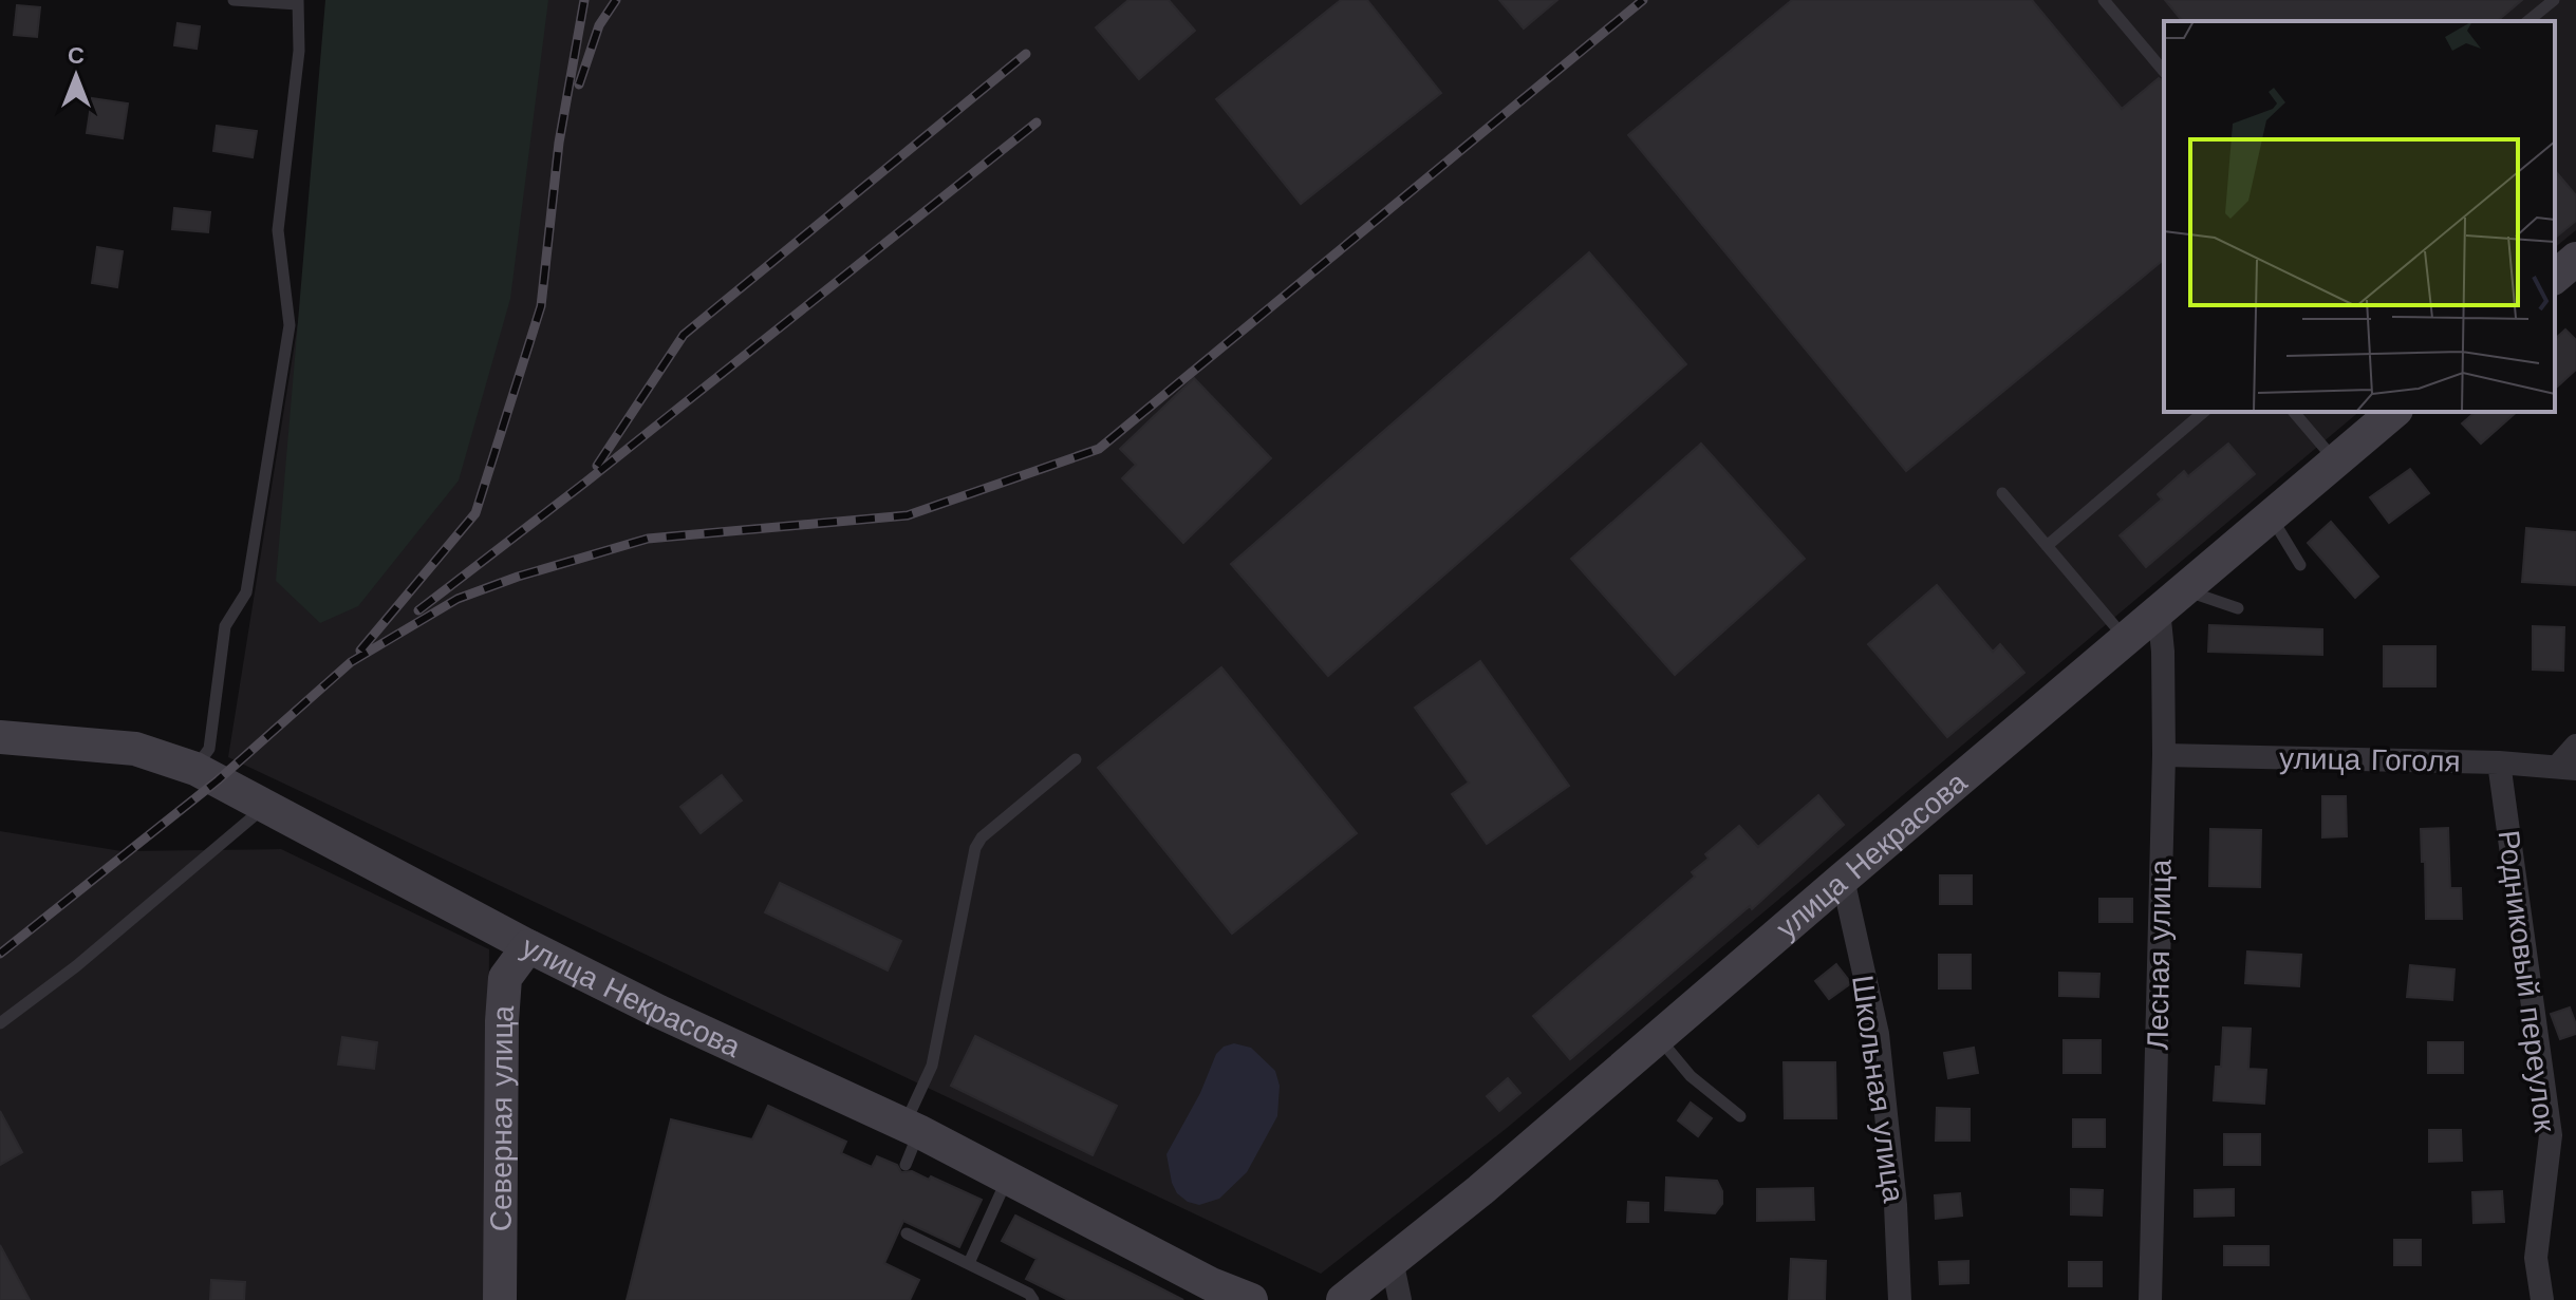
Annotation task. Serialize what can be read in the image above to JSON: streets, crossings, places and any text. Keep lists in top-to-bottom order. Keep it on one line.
{"streets":{"street":["улица Гоголя","улица Некрасова","Лесная улица","Родниковый переулок","Школьная улица","Северная улица"]},"crossings":[["улица Гоголя","Лесная улица"],["улица Гоголя","Родниковый переулок"],["улица Некрасова","Лесная улица"],["улица Некрасова","Школьная улица"],["улица Некрасова","Северная улица"]],"north":"top"}
